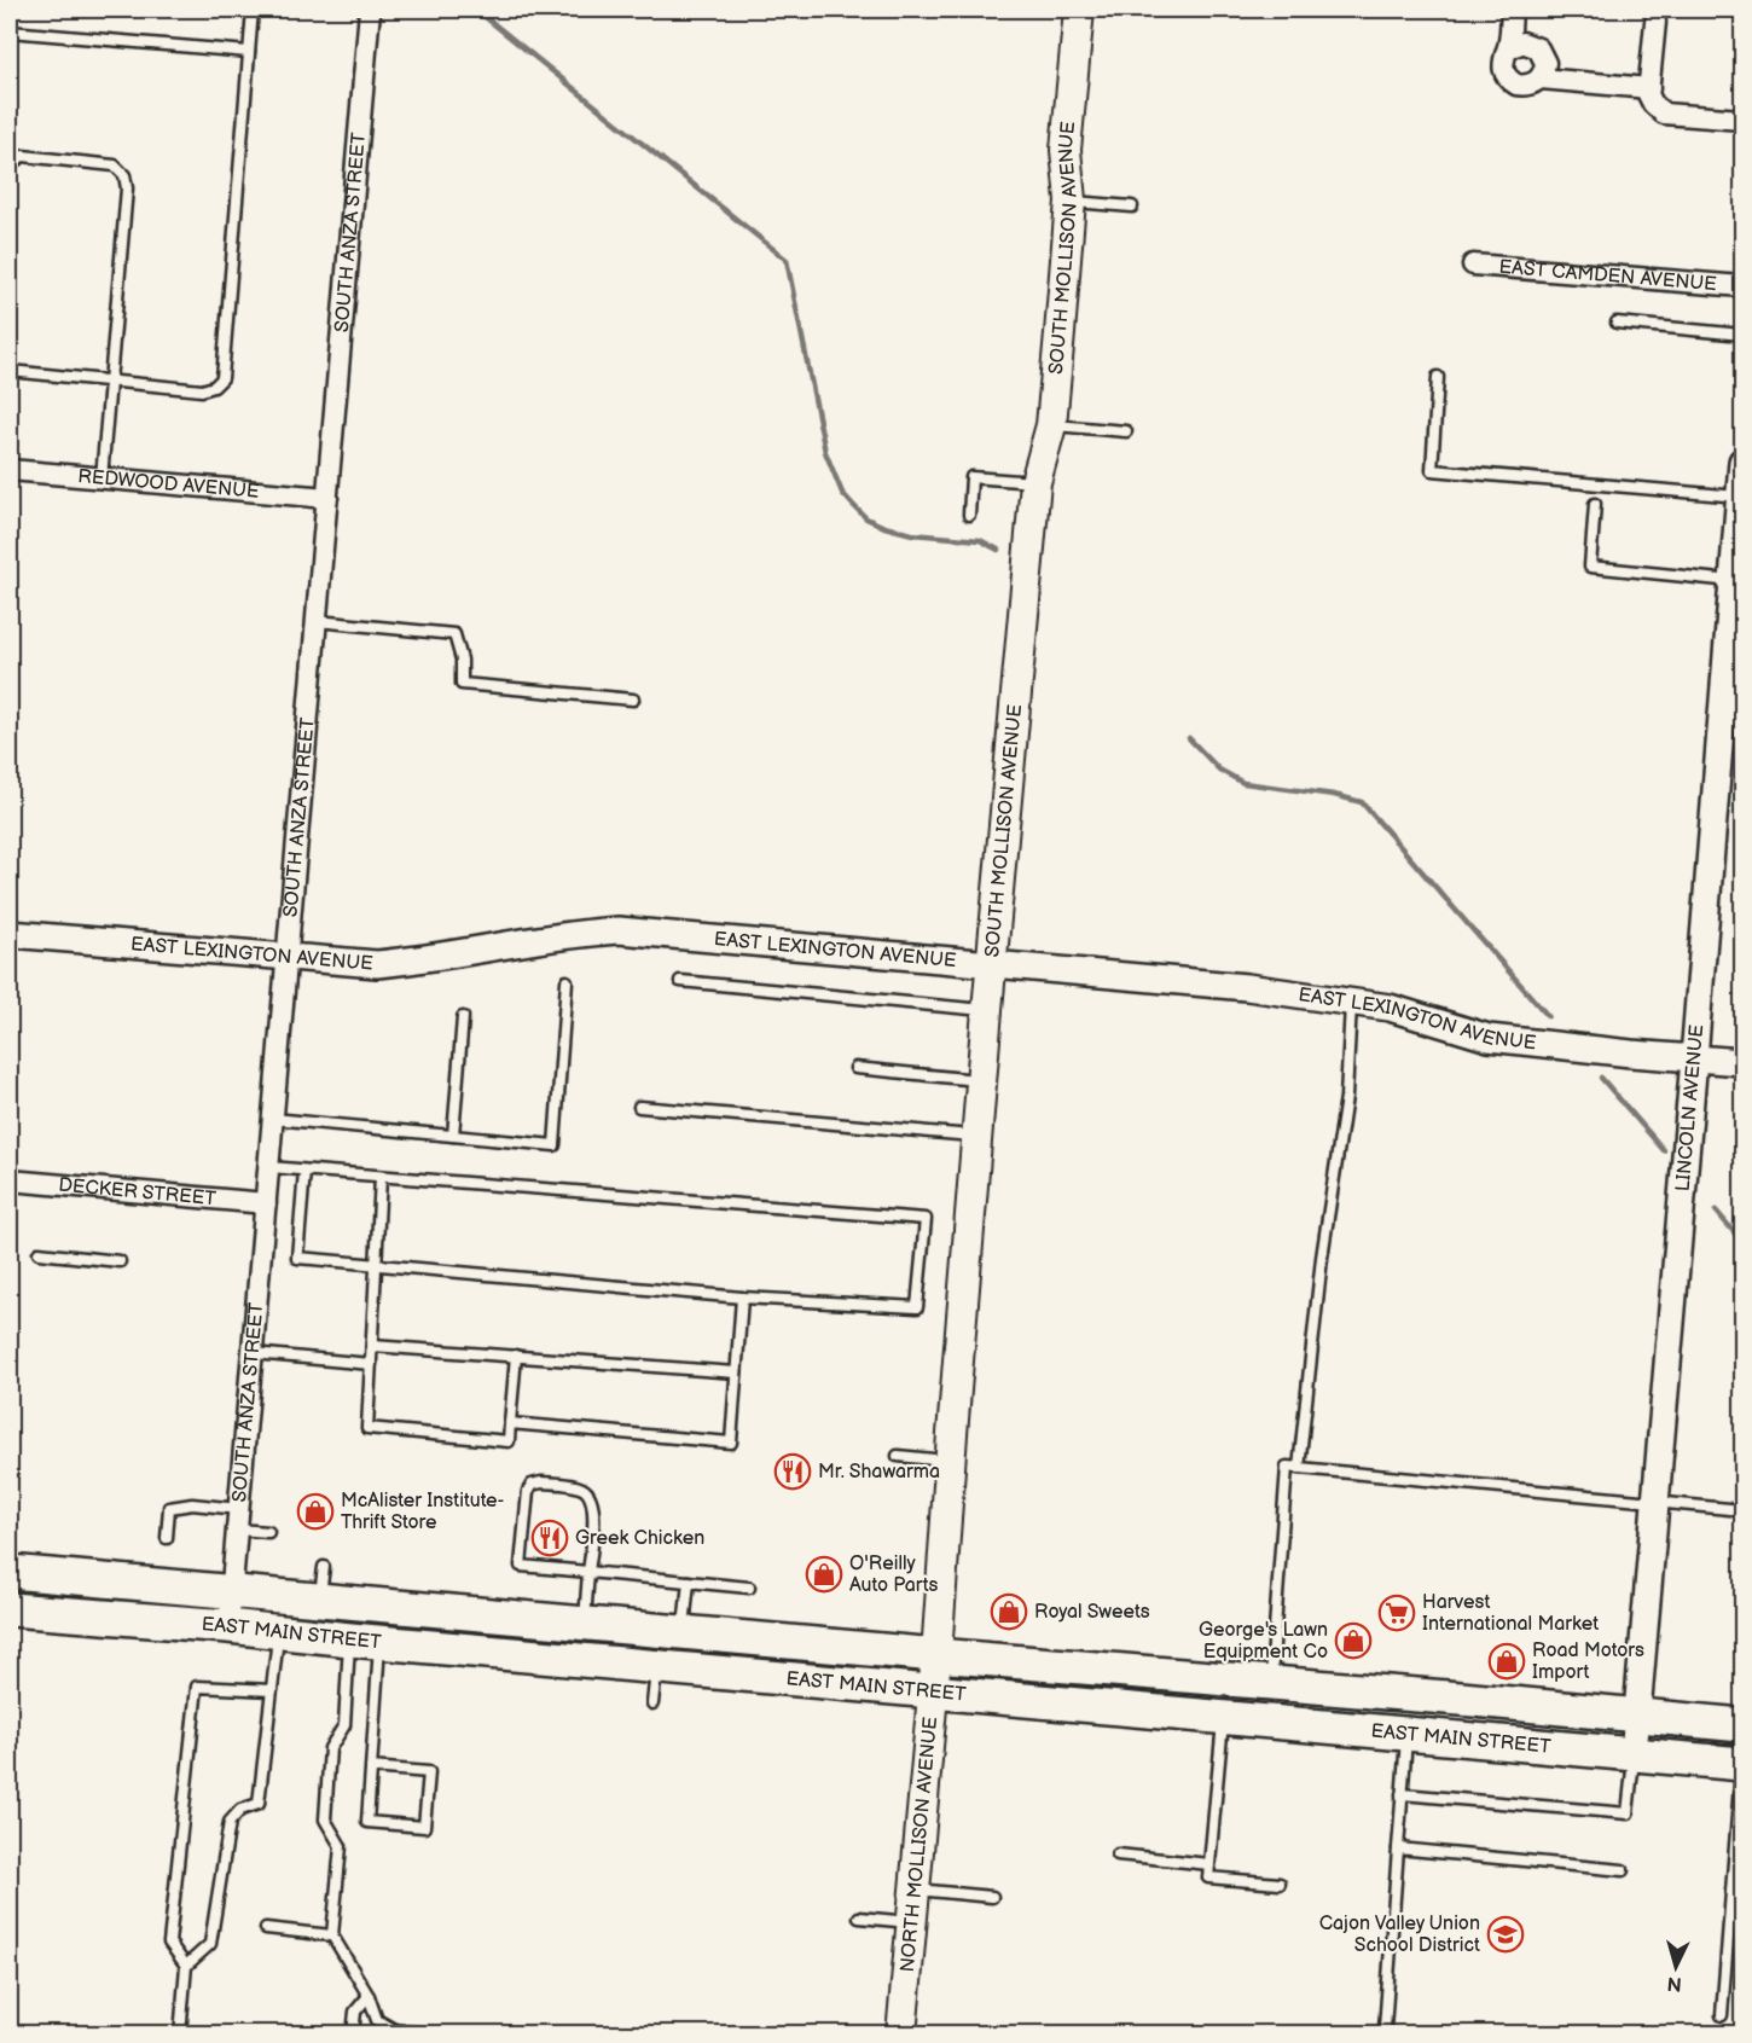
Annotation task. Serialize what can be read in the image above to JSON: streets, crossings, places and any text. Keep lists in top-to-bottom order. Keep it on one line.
{"streets":{"main road":["SOUTH MOLLISON AVENUE","EAST MAIN STREET","NORTH MOLLISON AVENUE"],"street":["SOUTH ANZA STREET","EAST CAMDEN AVENUE","REDWOOD AVENUE","EAST LEXINGTON AVENUE","LINCOLN AVENUE","DECKER STREET"]},"crossings":[["SOUTH ANZA STREET","REDWOOD AVENUE"],["SOUTH ANZA STREET","EAST LEXINGTON AVENUE"],["SOUTH ANZA STREET","DECKER STREET"],["SOUTH ANZA STREET","EAST MAIN STREET"],["SOUTH MOLLISON AVENUE","EAST LEXINGTON AVENUE"],["SOUTH MOLLISON AVENUE","EAST MAIN STREET"],["SOUTH MOLLISON AVENUE","NORTH MOLLISON AVENUE"],["EAST LEXINGTON AVENUE","LINCOLN AVENUE"],["LINCOLN AVENUE","EAST MAIN STREET"],["EAST MAIN STREET","NORTH MOLLISON AVENUE"]],"places":{"restaurant":["Mr. Shawarma","Greek Chicken"],"shop":["McAlister Institute- Thrift Store","O'Reilly Auto Parts","Royal Sweets","George's Lawn Equipment Co","Road Motors Import"],"supermarket":["Harvest International Market"],"school or university":["Cajon Valley Union School District"]},"north":"bottom"}
